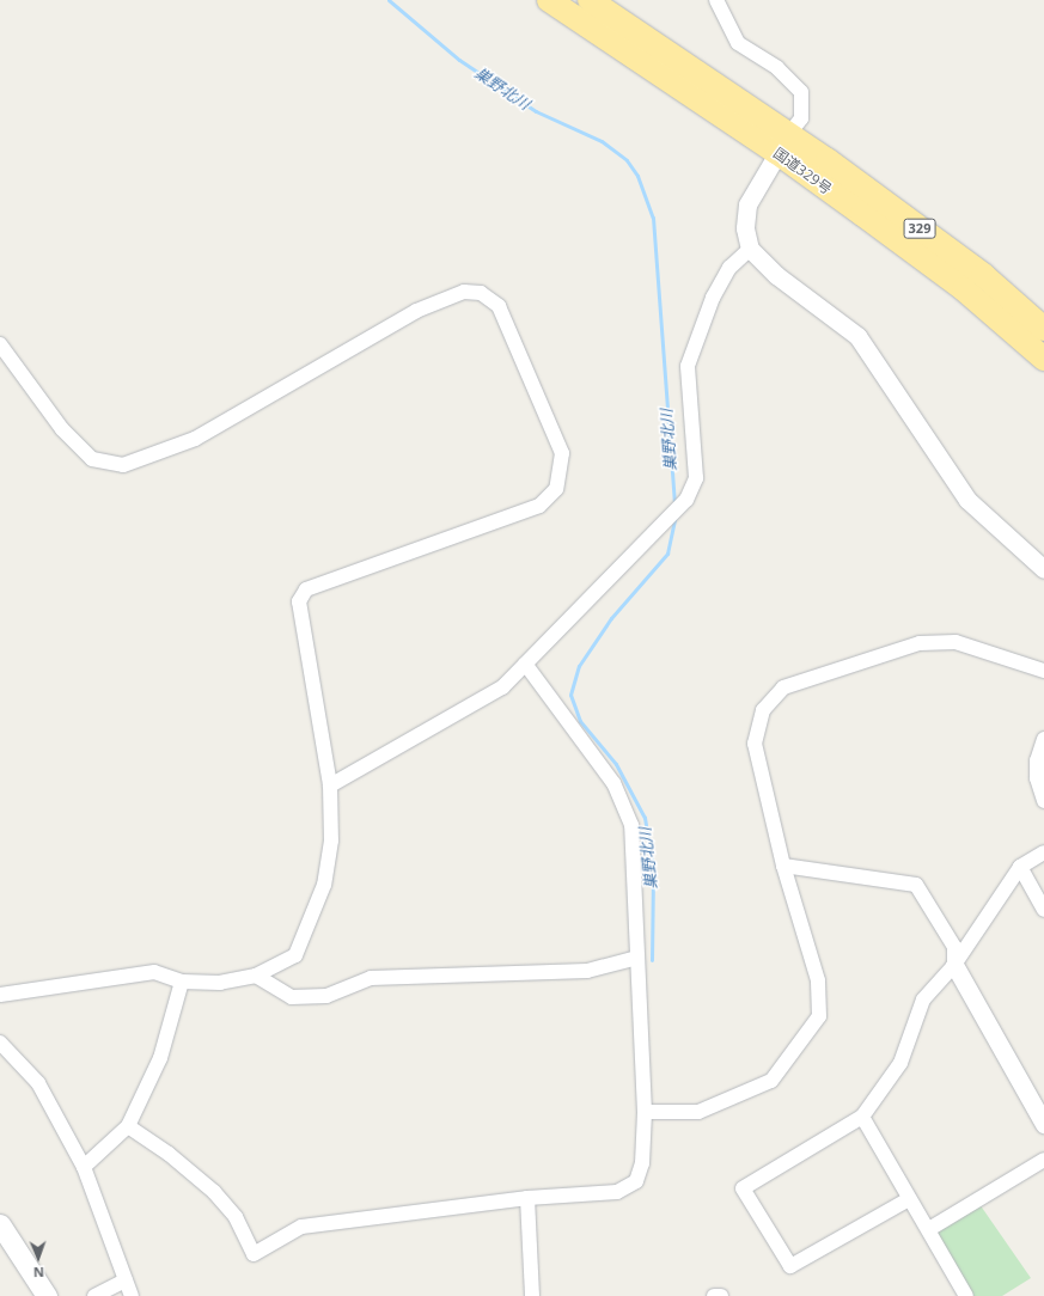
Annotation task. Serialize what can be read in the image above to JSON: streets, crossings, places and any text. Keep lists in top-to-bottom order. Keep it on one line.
{"streets":{"highway":["国道329号","329"]},"water":["巣野北川"],"north":"bottom"}
